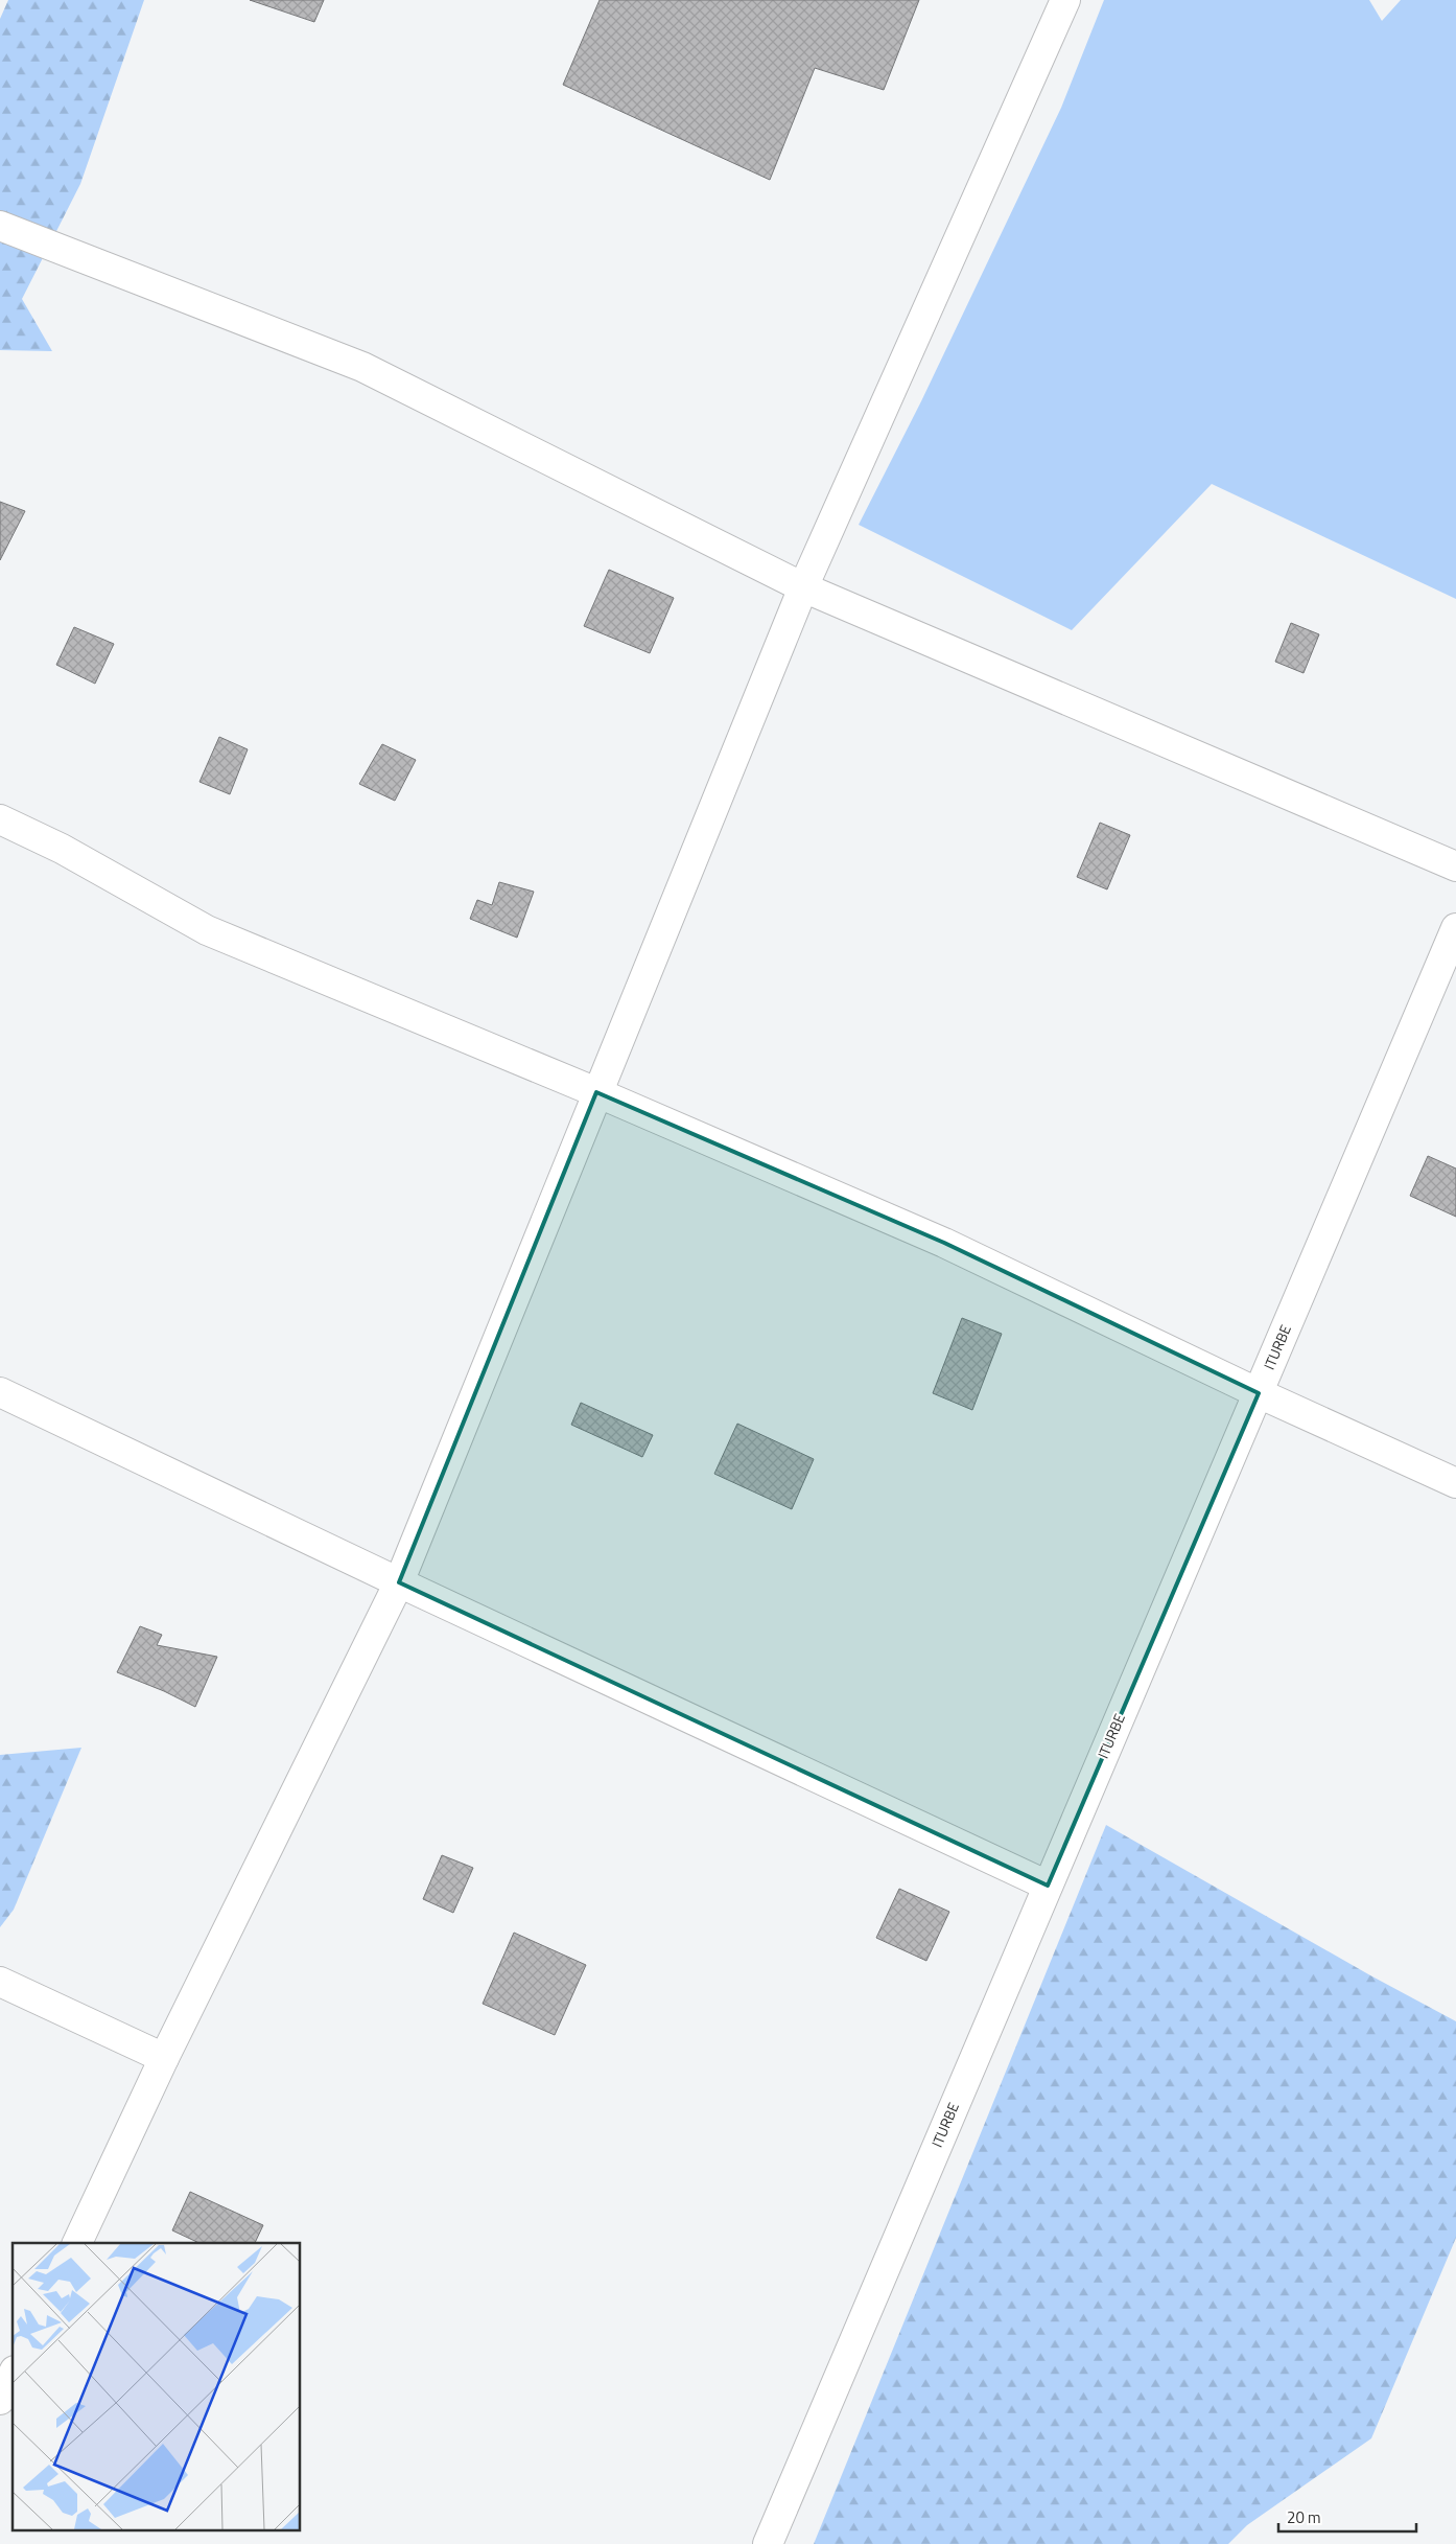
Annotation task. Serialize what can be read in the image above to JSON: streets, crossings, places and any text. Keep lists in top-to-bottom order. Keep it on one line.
{"streets":{"street":["ITURBE"]},"scale_bar":"20 m"}
